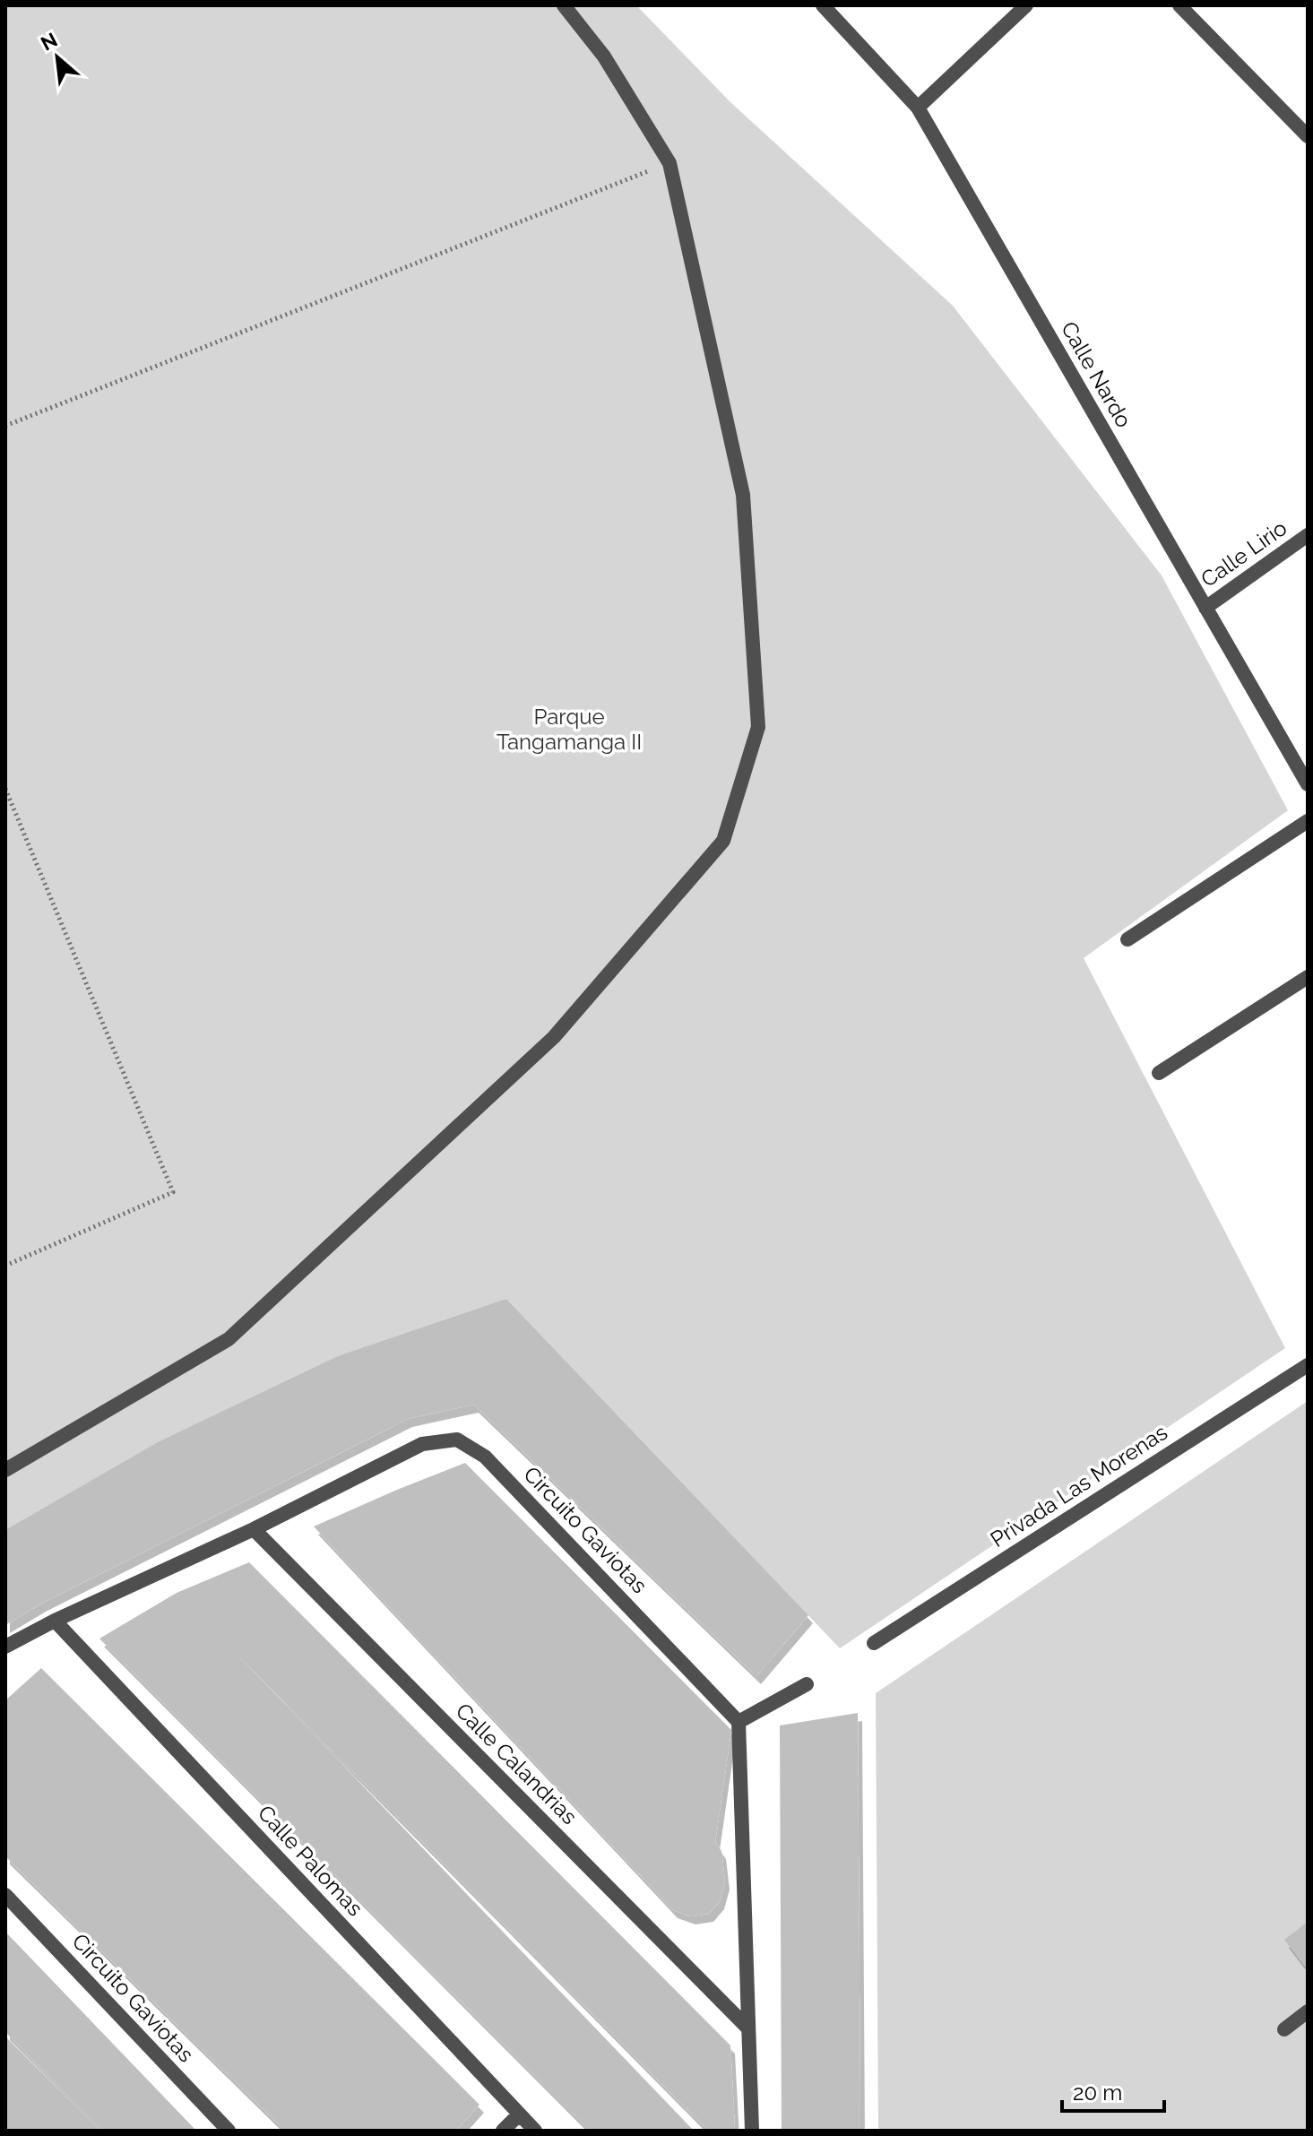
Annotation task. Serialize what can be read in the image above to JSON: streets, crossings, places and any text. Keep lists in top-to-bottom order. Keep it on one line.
{"streets":{"street":["Calle Nardo","Calle Lirio","Privada Las Morenas","Circuito Gaviotas","Calle Calandrias","Calle Palomas"]},"crossings":[["Calle Nardo","Calle Lirio"],["Circuito Gaviotas","Calle Calandrias"],["Circuito Gaviotas","Calle Palomas"]],"parks":["Parque Tangamanga II"],"scale_bar":"20 m","north":"top left"}
